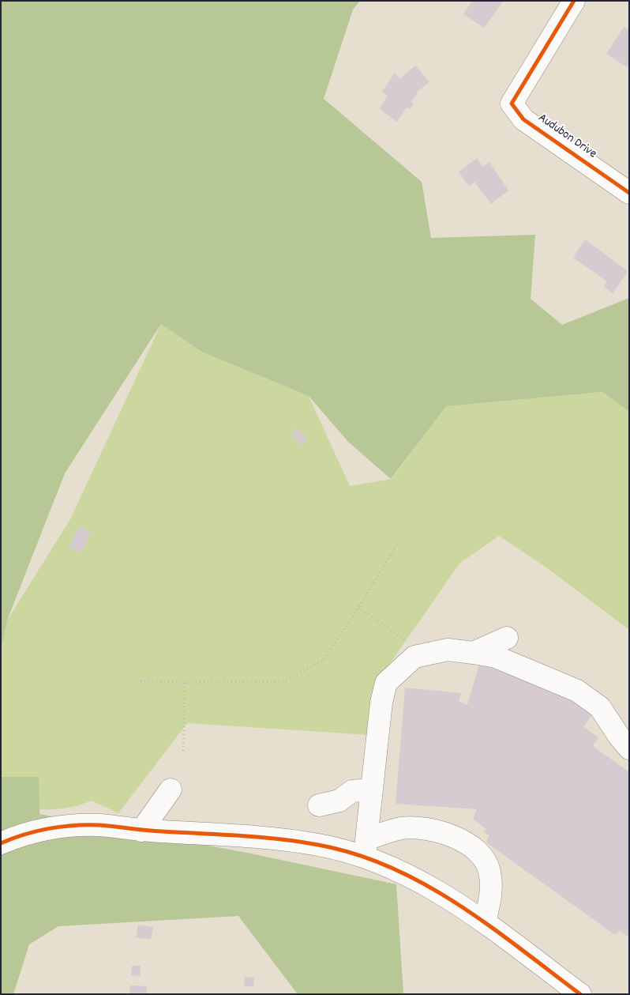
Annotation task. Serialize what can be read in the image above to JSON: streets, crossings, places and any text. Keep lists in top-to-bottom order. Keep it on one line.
{"streets":{"street":["Audubon Drive"]}}
